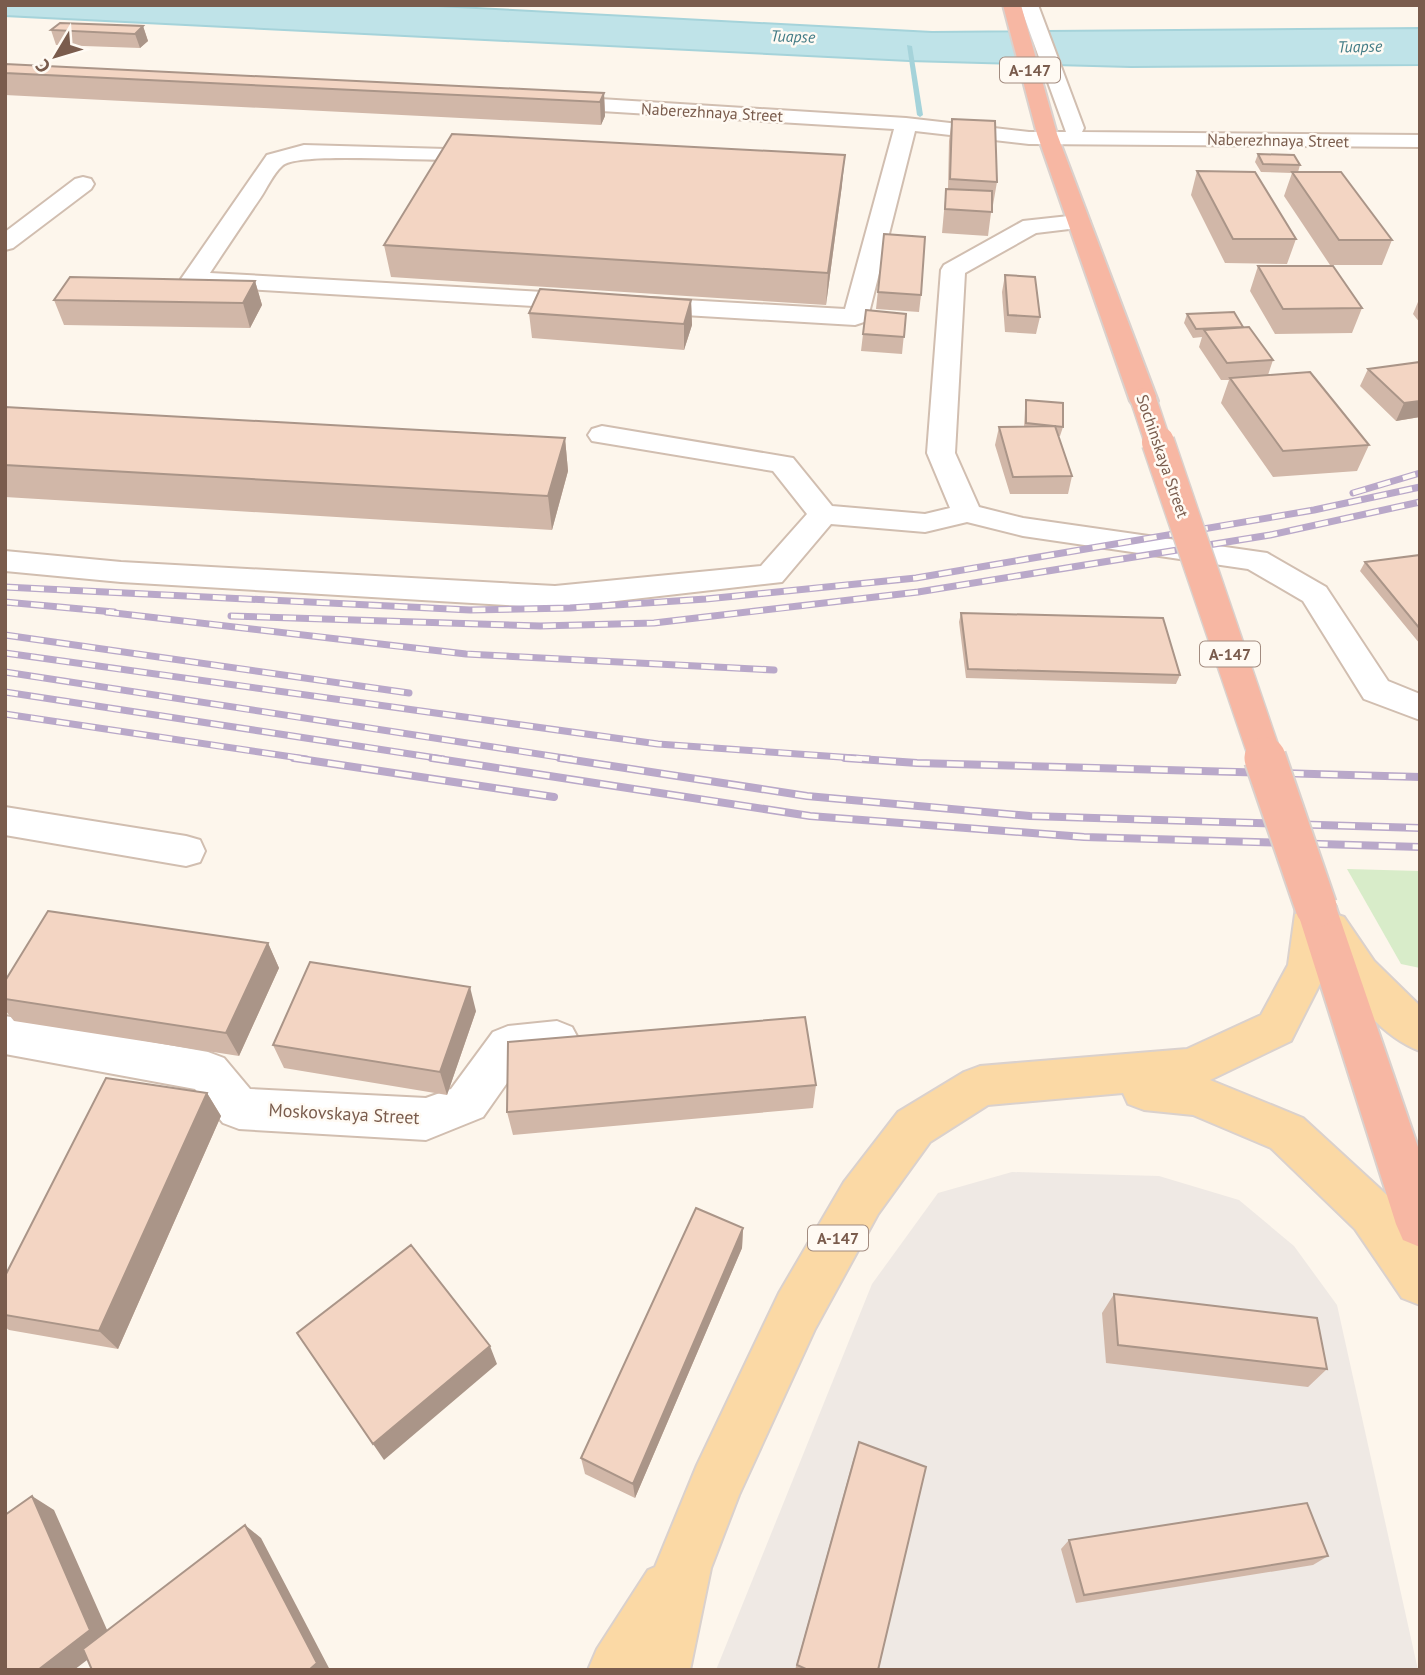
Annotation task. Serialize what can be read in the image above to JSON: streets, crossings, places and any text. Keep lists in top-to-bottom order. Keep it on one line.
{"streets":{"highway":["А-147","Sochinskaya Street"],"street":["Naberezhnaya Street","Moskovskaya Street"]},"crossings":[["А-147","Sochinskaya Street"],["Naberezhnaya Street","Sochinskaya Street"]],"water":["Tuapse"],"north":"bottom left"}
